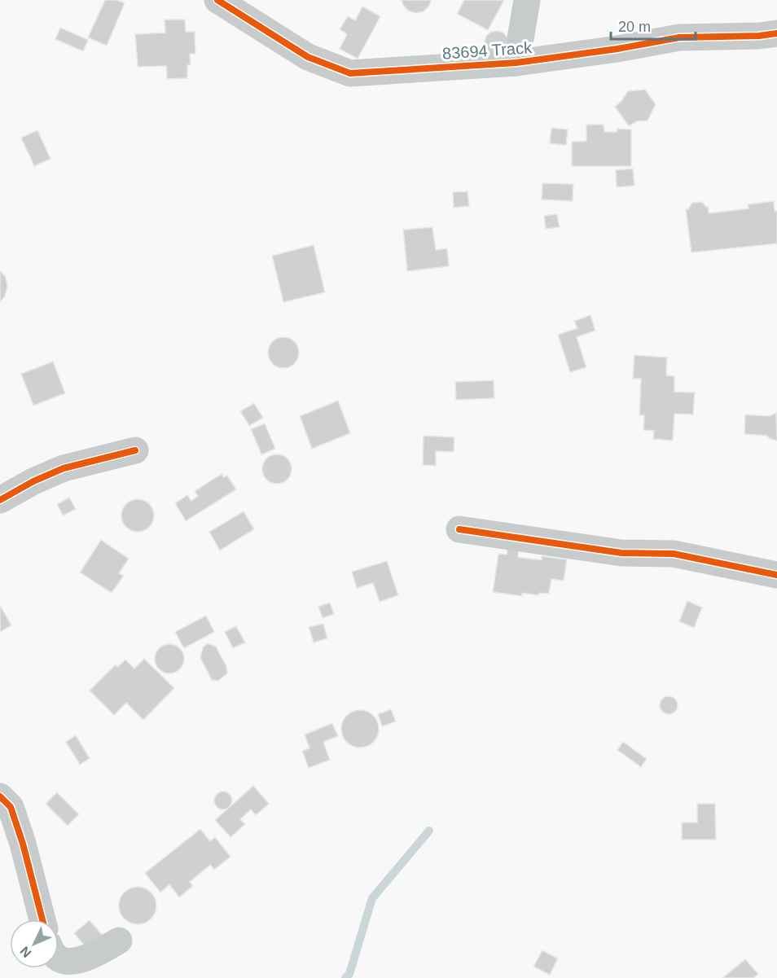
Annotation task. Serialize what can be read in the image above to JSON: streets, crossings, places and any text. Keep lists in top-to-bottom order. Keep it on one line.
{"streets":{"street":["83694 Track"]},"scale_bar":"20 m","north":"bottom left"}
